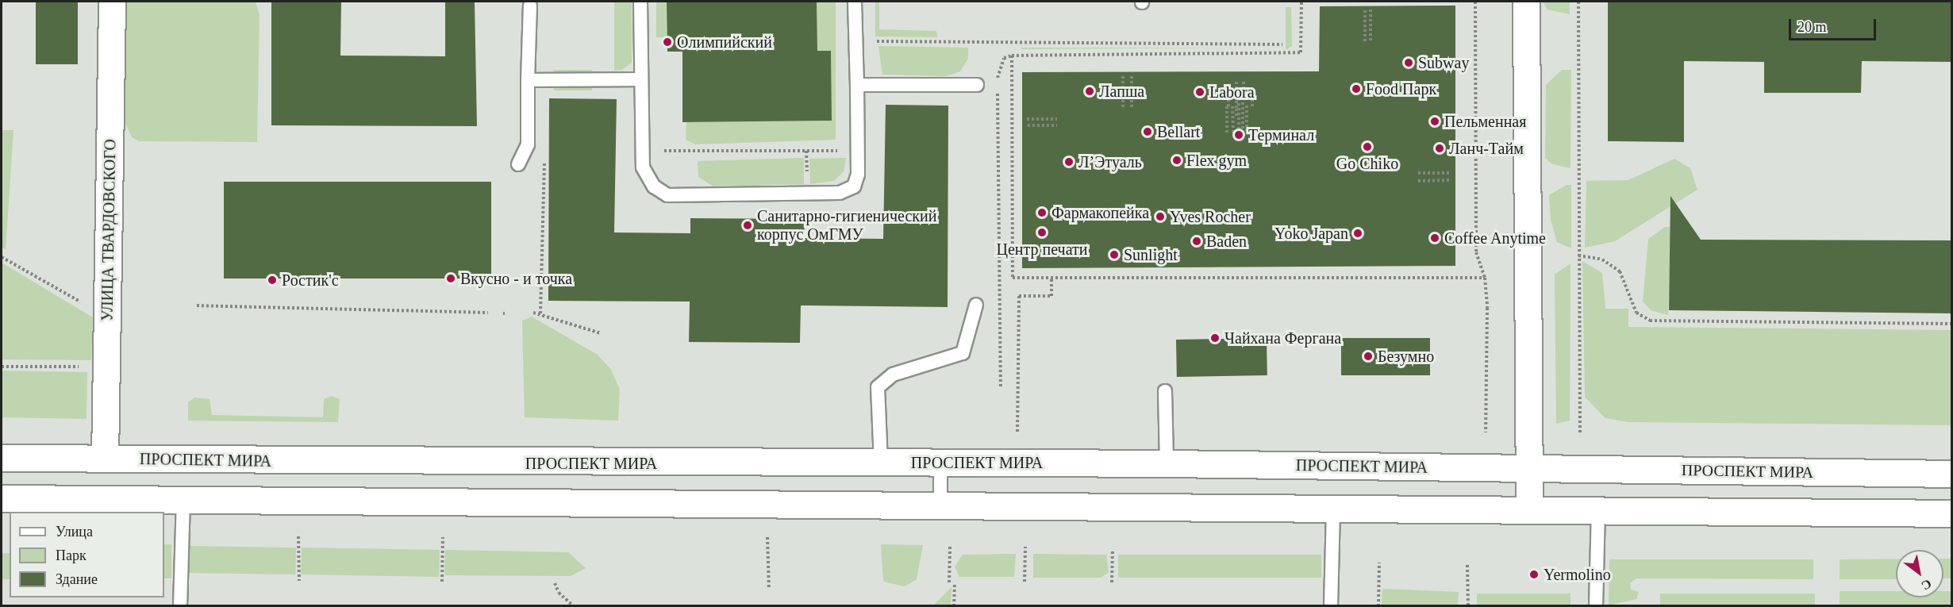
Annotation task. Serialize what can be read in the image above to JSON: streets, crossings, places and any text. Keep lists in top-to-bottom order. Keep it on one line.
{"streets":{"main road":["УЛИЦА ТВАРДОВСКОГО","ПРОСПЕКТ МИРА"]},"crossings":[["УЛИЦА ТВАРДОВСКОГО","ПРОСПЕКТ МИРА"]],"places":["Олимпийский","Subway","Food Парк","Лапша","Labora","Пельменная","Bellart","Терминал","Go Chiko","Ланч-Тайм","Flex gym","Л’Этуаль","Фармакопейка","Yves Rocher","Санитарно-гигиенический корпус ОмГМУ","Центр печати","Yoko Japan","Coffee Anytime","Baden","Sunlight","Вкусно - и точка","Ростик'с","Чайхана Фергана","Безумно","Yermolino"],"legend":["Улица","Парк","Здание"],"scale_bar":"20 m","north":"bottom right"}
